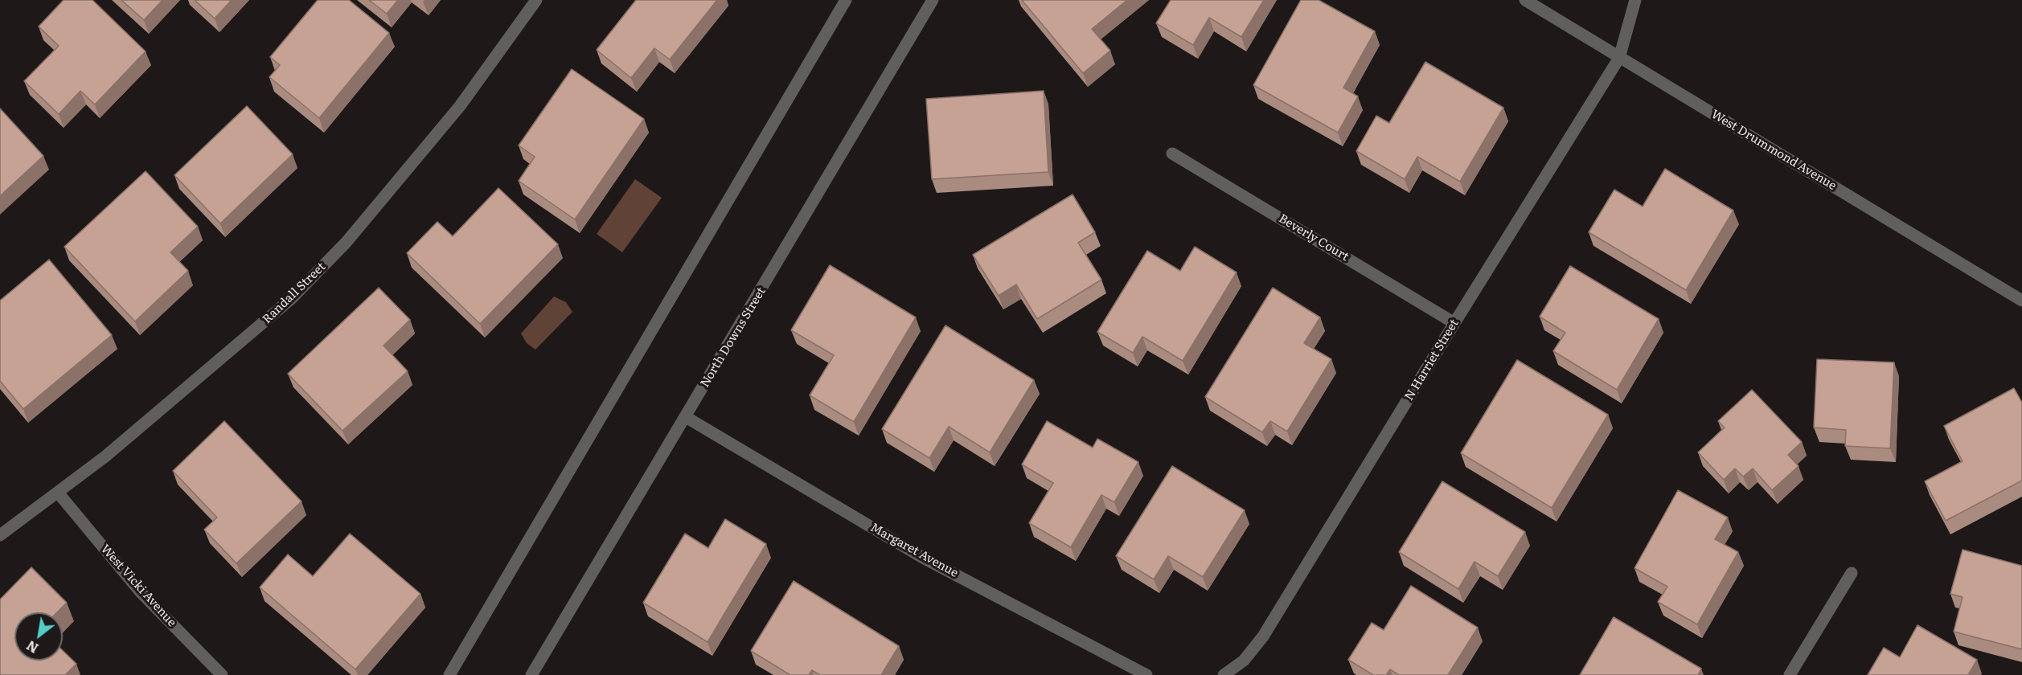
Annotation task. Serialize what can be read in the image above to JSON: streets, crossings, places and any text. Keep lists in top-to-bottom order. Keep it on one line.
{"streets":{"street":["West Drummond Avenue","Beverly Court","Randall Street","North Downs Street","N Harriet Street","Margaret Avenue","West Vicki Avenue"]},"crossings":[["West Drummond Avenue","N Harriet Street"],["Beverly Court","N Harriet Street"],["Randall Street","West Vicki Avenue"],["North Downs Street","Margaret Avenue"]],"north":"bottom left"}
